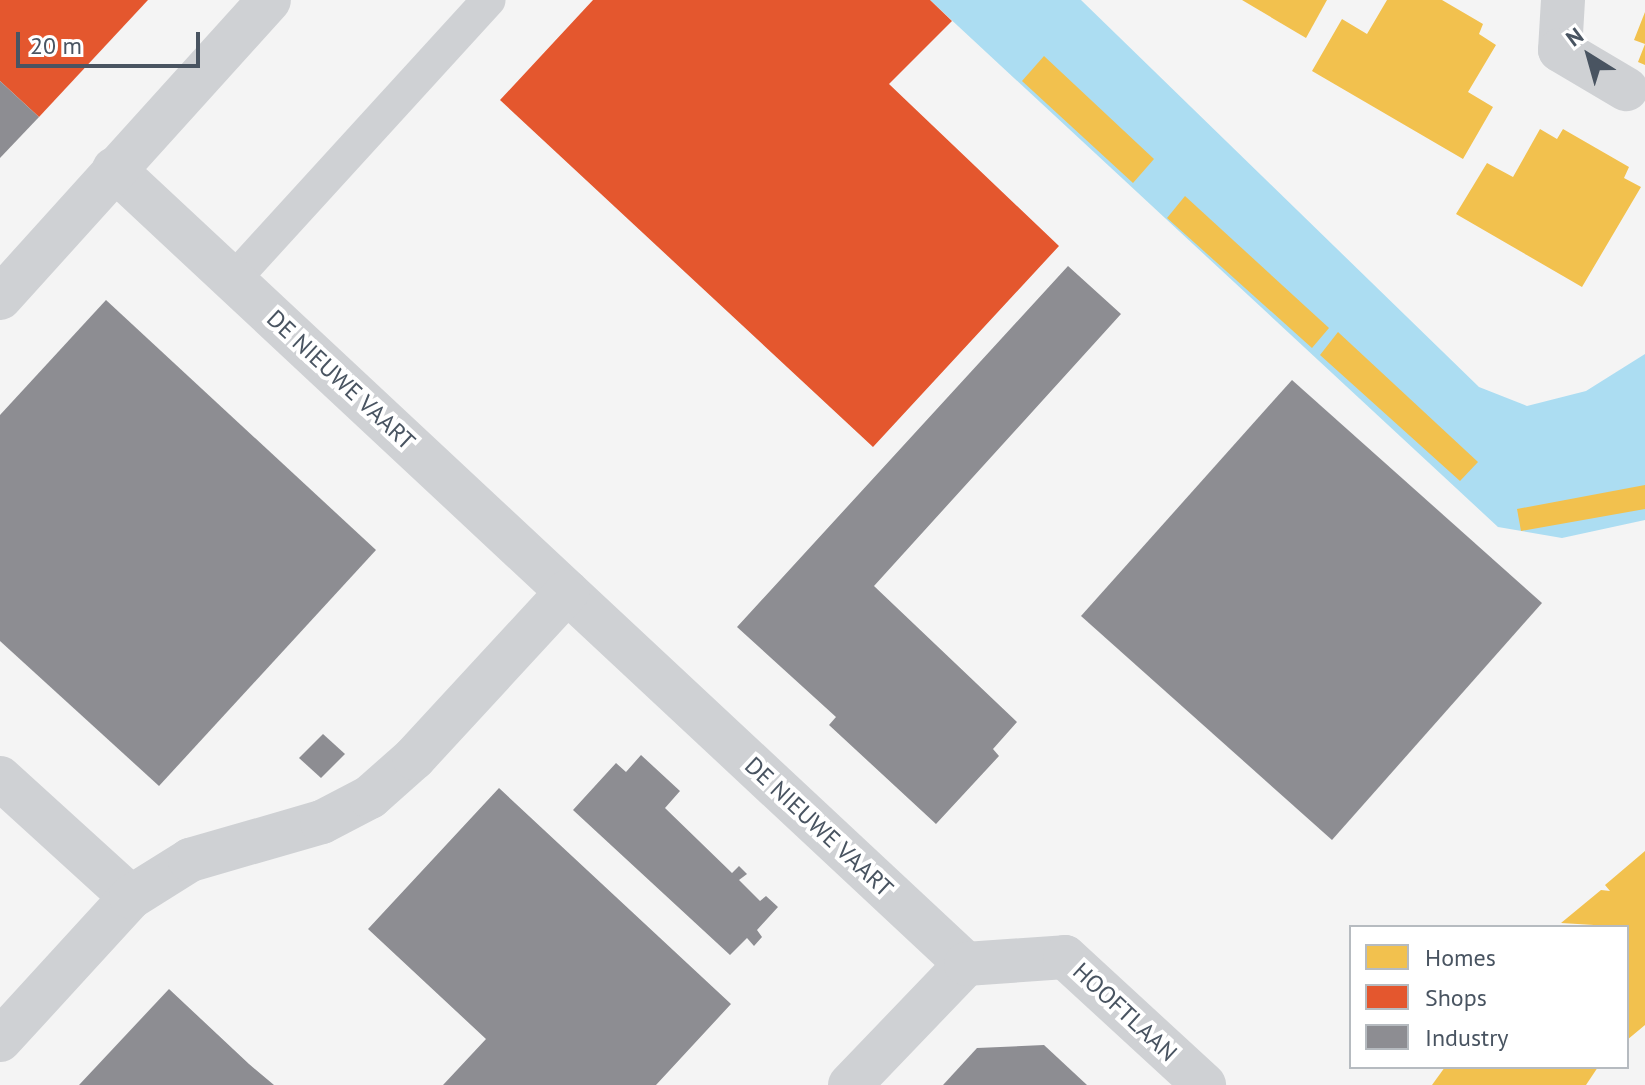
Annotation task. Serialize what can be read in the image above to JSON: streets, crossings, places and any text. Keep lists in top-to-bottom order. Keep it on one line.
{"streets":{"street":["DE NIEUWE VAART","HOOFTLAAN"]},"crossings":[["DE NIEUWE VAART","HOOFTLAAN"]],"legend":["Homes","Shops","Industry"],"scale_bar":"20 m","north":"top left"}
